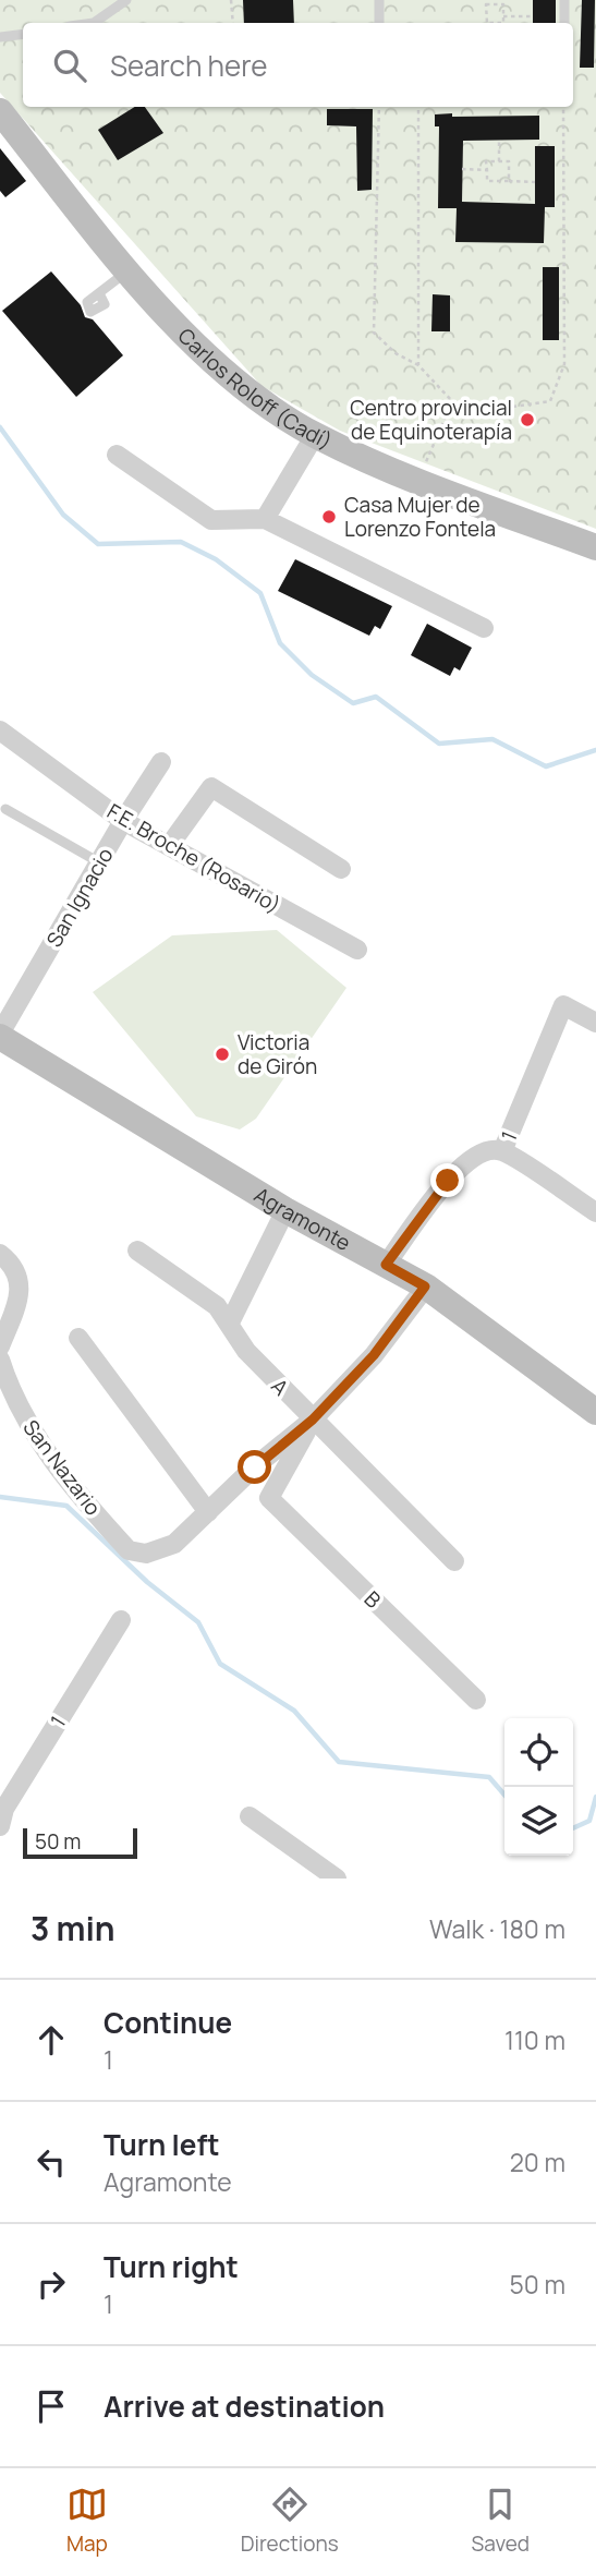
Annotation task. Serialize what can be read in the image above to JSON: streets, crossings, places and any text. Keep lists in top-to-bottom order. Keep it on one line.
{"streets":{"street":["Carlos Roloff (Cadí)","F.E. Broche (Rosario)","San Ignacio","1","Agramonte","A","San Nazario","B"]},"crossings":[["F.E. Broche (Rosario)","San Ignacio"],["San Ignacio","Agramonte"],["1","Agramonte"],["A","B"]],"places":["Centro provincial de Equinoterapía","Casa Mujer de Lorenzo Fontela","Victoria de Girón"],"scale_bar":"50 m","page":{"search":"Search here","scale":"50 m","heading":["3 min","Walk · 180 m"],"list":[["Continue","1","110 m"],["Turn left","Agramonte","20 m"],["Turn right","1","50 m"],"Arrive at destination"],"nav":["Map","Directions","Saved"]}}
